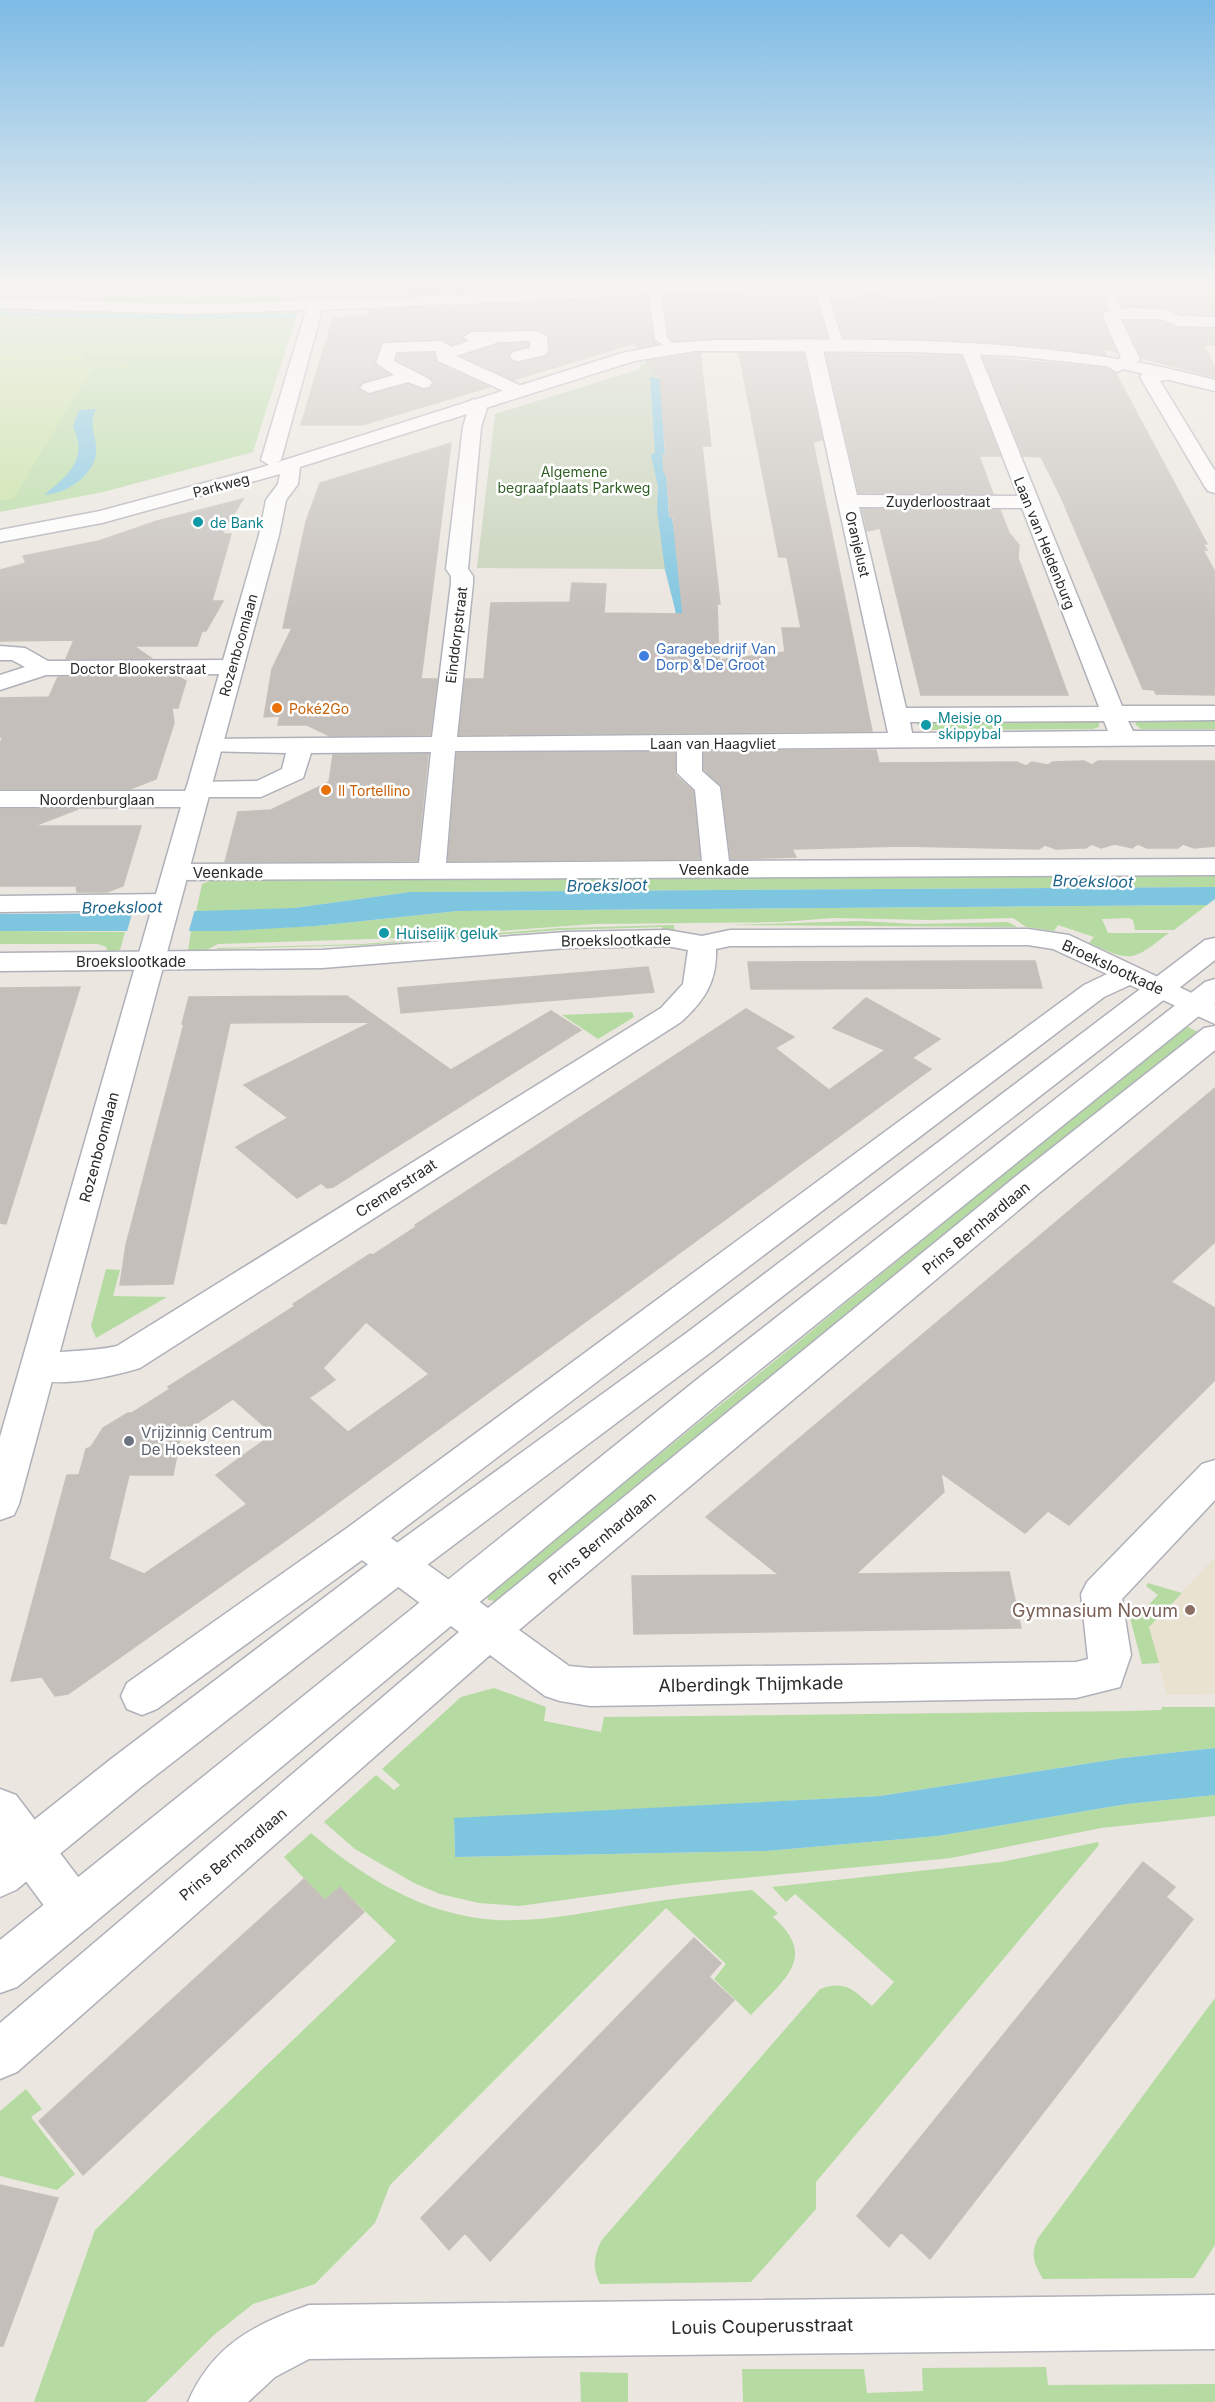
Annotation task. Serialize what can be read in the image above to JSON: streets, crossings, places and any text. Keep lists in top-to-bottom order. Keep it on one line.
{"streets":{"street":["Parkweg","Zuyderloostraat","Laan van Heldenburg","Oranjelust","Einddorpstraat","Rozenboomlaan","Doctor Blookerstraat","Laan van Haagvliet","Noordenburglaan","Veenkade","Broekslootkade","Cremerstraat","Prins Bernhardlaan","Alberdingk Thijmkade","Louis Couperusstraat"]},"crossings":[["Parkweg","Einddorpstraat"],["Parkweg","Rozenboomlaan"],["Zuyderloostraat","Laan van Heldenburg"],["Zuyderloostraat","Oranjelust"],["Laan van Heldenburg","Laan van Haagvliet"],["Oranjelust","Laan van Haagvliet"],["Einddorpstraat","Laan van Haagvliet"],["Einddorpstraat","Veenkade"],["Rozenboomlaan","Doctor Blookerstraat"],["Rozenboomlaan","Laan van Haagvliet"],["Rozenboomlaan","Noordenburglaan"],["Rozenboomlaan","Veenkade"],["Rozenboomlaan","Broekslootkade"],["Rozenboomlaan","Cremerstraat"],["Broekslootkade","Cremerstraat"],["Broekslootkade","Prins Bernhardlaan"],["Prins Bernhardlaan","Alberdingk Thijmkade"]],"water":["Broeksloot"],"parks":["Algemene begraafplaats Parkweg"],"places":["de Bank","Garagebedrijf Van Dorp & De Groot","Poké2Go","Meisje op skippybal","Il Tortellino","Huiselijk geluk","Vrijzinnig Centrum De Hoeksteen","Gymnasium Novum"]}
